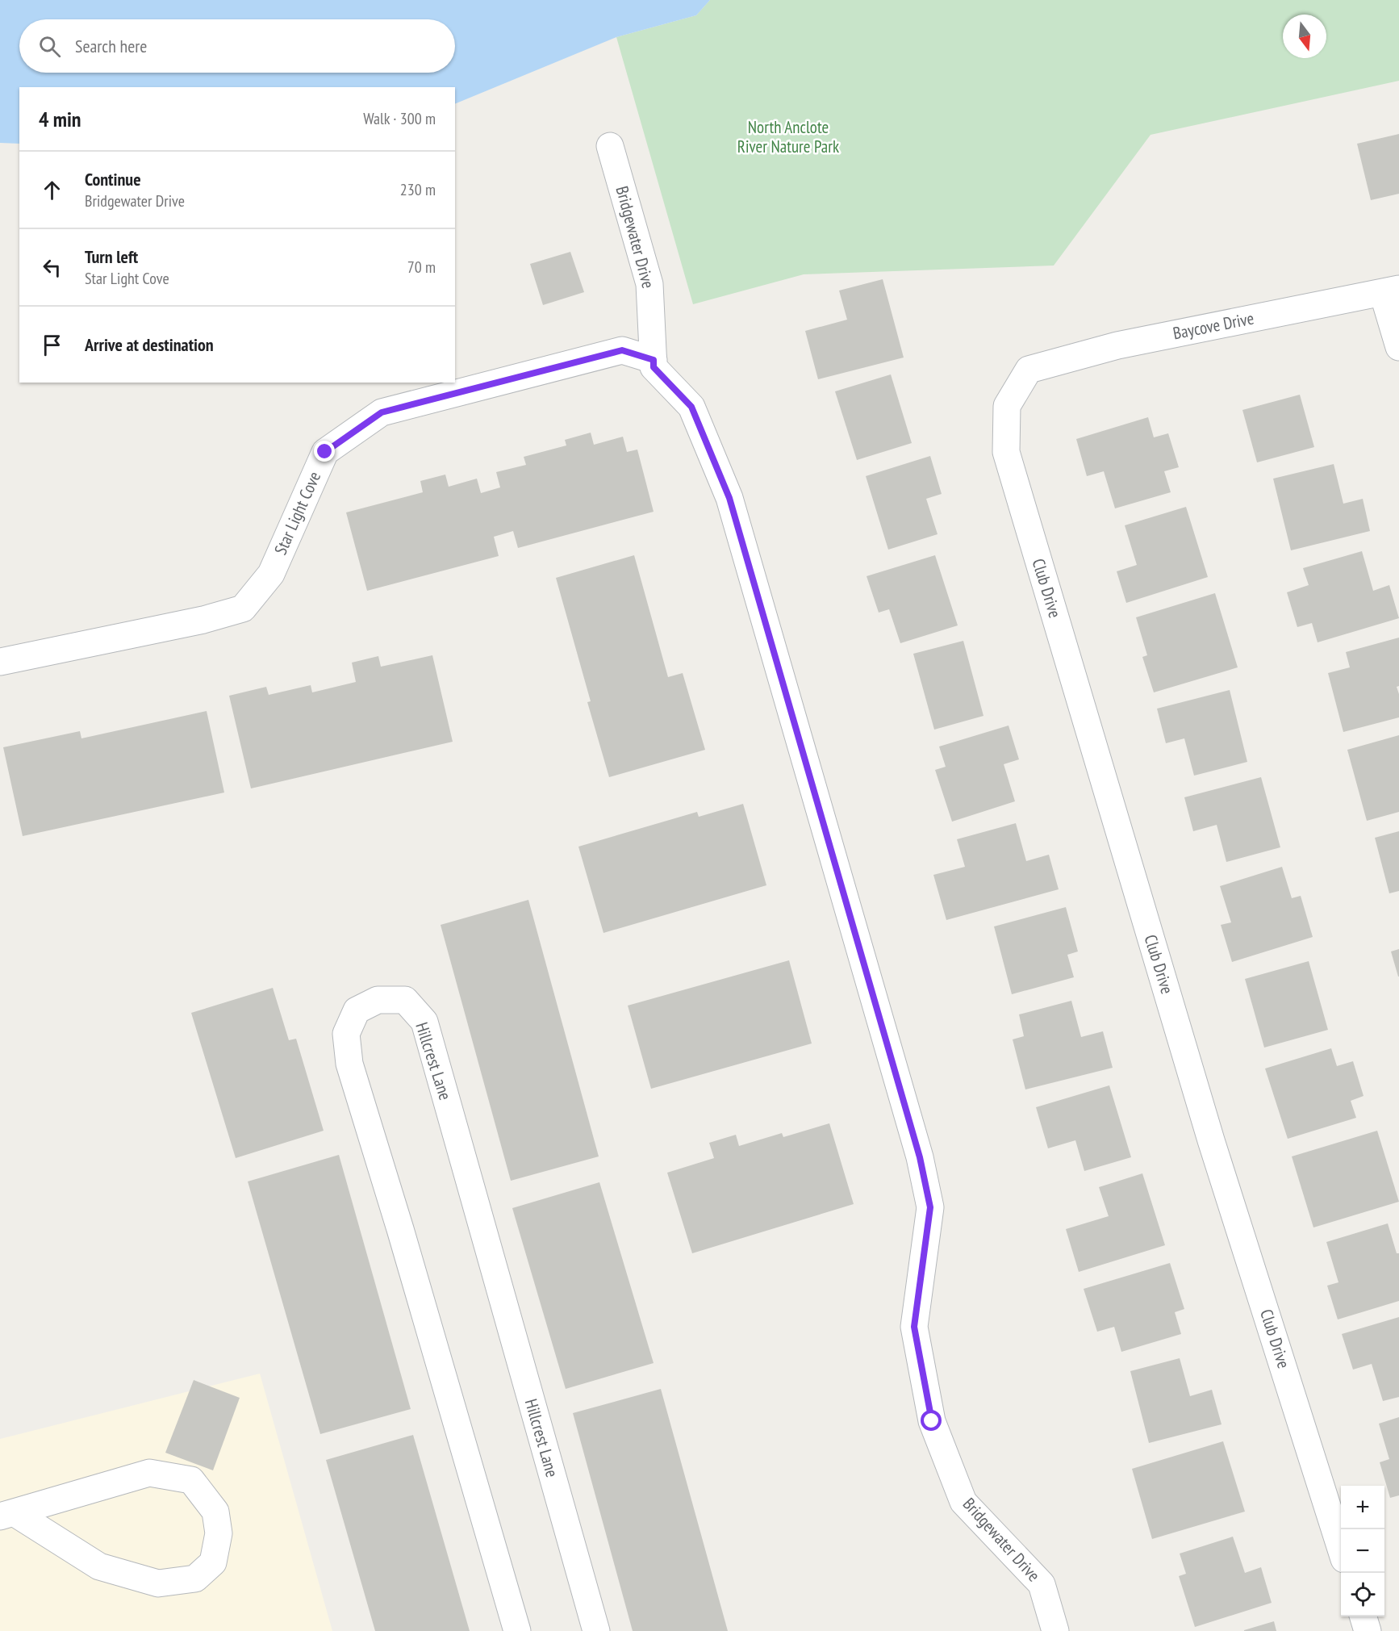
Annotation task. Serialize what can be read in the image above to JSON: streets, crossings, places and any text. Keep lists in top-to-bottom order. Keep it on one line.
{"streets":{"street":["Bridgewater Drive","Baycove Drive","Star Light Cove","Club Drive","Hillcrest Lane"]},"crossings":[["Bridgewater Drive","Star Light Cove"],["Baycove Drive","Club Drive"]],"parks":["North Anclote River Nature Park"],"north":"bottom","page":{"search":"Search here","heading":["4 min","Walk · 300 m"],"list":[["Continue","Bridgewater Drive","230 m"],["Turn left","Star Light Cove","70 m"],"Arrive at destination"],"map_buttons":["+","−"]}}
